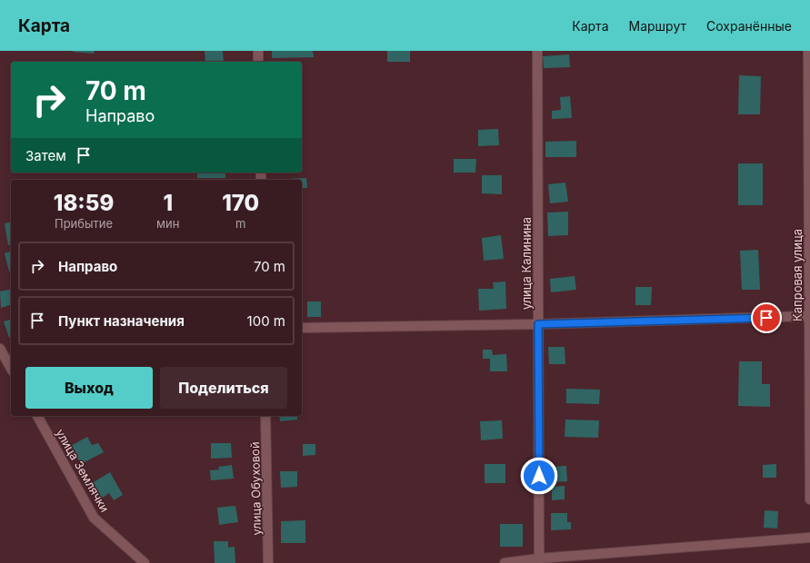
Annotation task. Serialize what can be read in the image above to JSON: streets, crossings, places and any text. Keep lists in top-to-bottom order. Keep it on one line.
{"streets":{"street":["улица Калинина","Капровая улица","улица Землячки","улица Обуховой"]},"page":{"header":"Карта","nav":["Карта","Маршрут","Сохранённые"],"turn":["70 m","Направо"],"then":"Затем","eta":["18:59","Прибытие","1","мин","170","m"],"list":[{"name":"Направо","value":"70 m"},{"name":"Пункт назначения","value":"100 m"}],"buttons":["Выход","Поделиться"]}}
